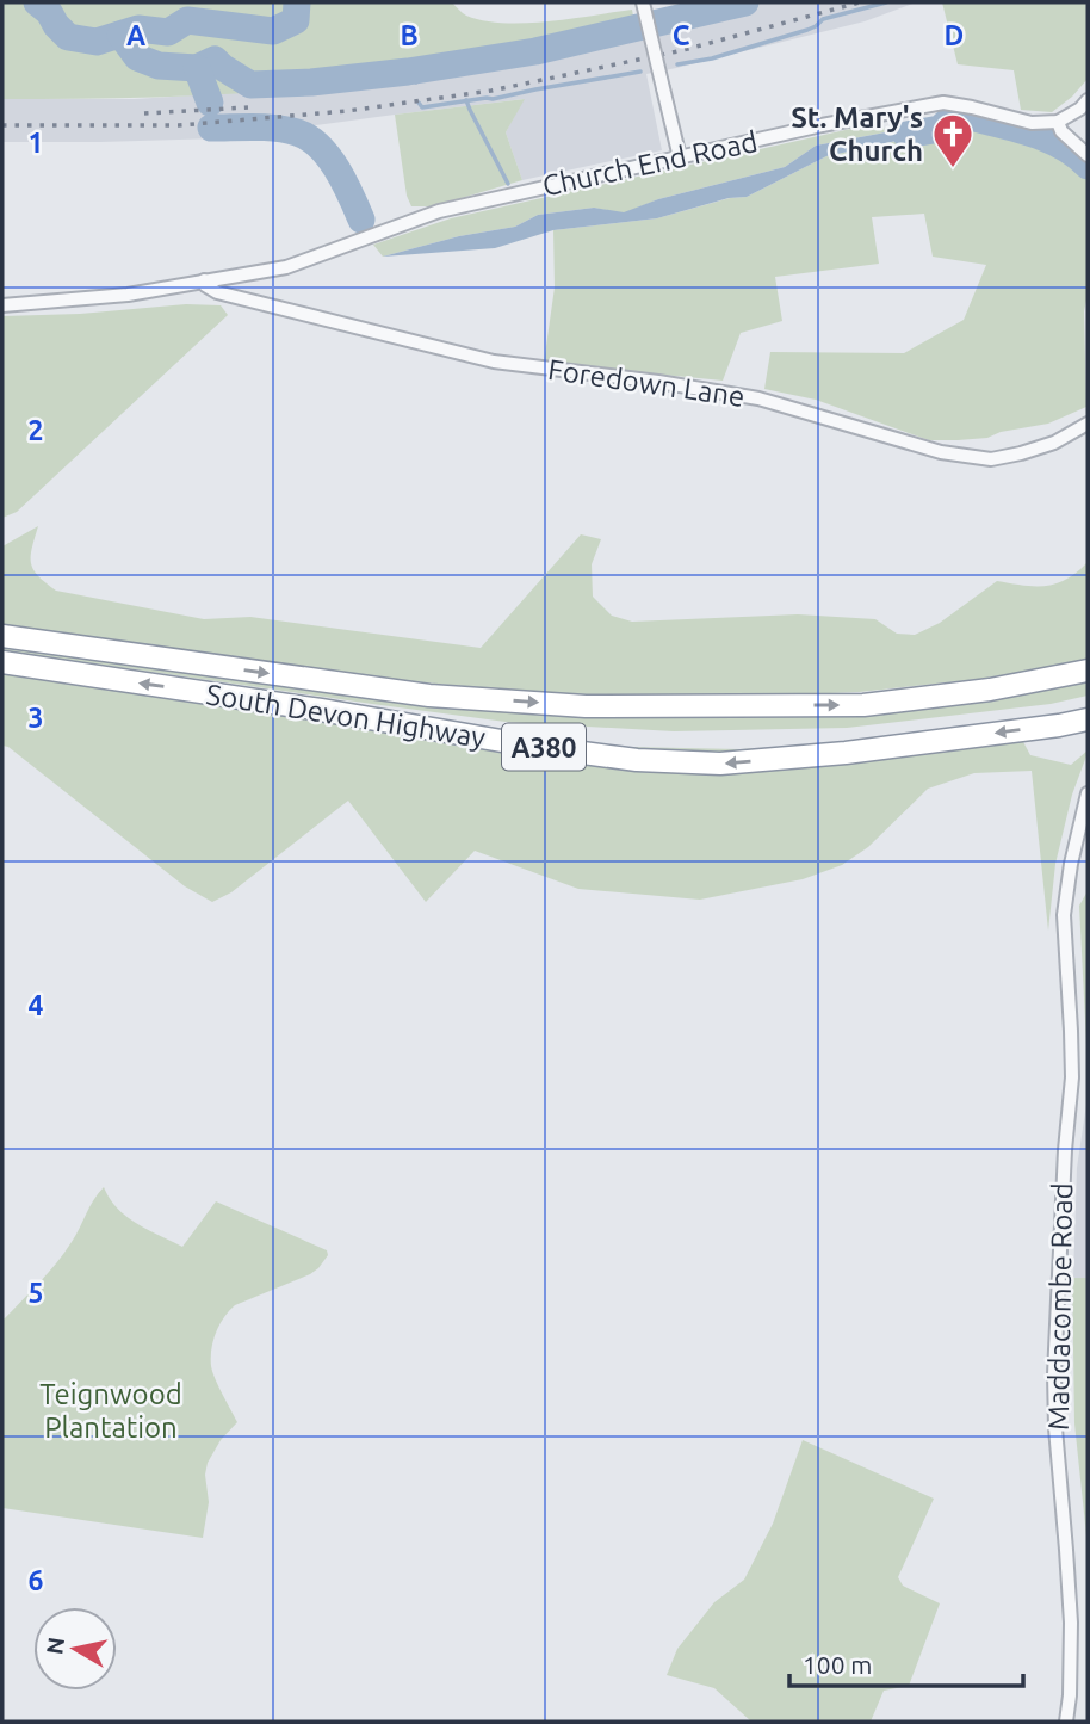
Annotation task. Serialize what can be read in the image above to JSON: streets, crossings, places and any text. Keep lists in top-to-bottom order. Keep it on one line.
{"streets":{"highway":["South Devon Highway","A380"],"street":["Church End Road","Foredown Lane","Maddacombe Road"]},"crossings":[["Church End Road","Foredown Lane"]],"parks":["Teignwood Plantation"],"places":{"church":["St. Mary's Church"]},"scale_bar":"100 m","north":"left","grid":{"columns":["A","B","C","D"],"rows":["1","2","3","4","5","6"]}}
